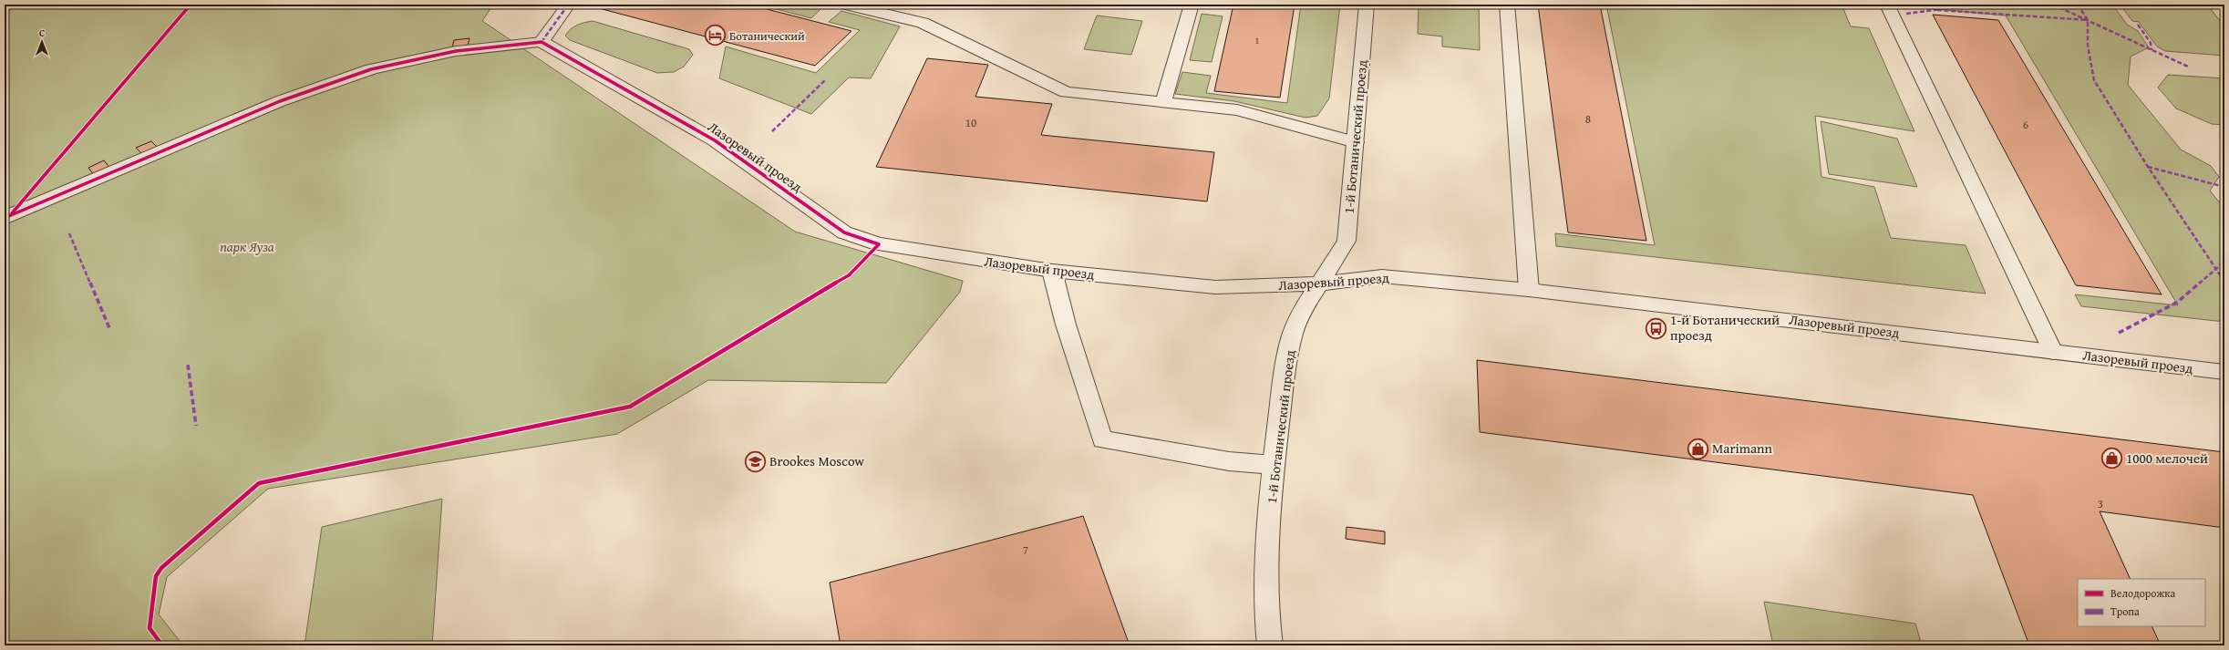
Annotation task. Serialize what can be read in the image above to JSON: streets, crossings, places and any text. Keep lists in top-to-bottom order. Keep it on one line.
{"streets":{"street":["1-й Ботанический проезд","Лазоревый проезд"]},"crossings":[["1-й Ботанический проезд","Лазоревый проезд"]],"parks":["парк Яуза"],"places":{"hotel":["Ботанический"],"bus stop":["1-й Ботанический проезд"],"shop":["Marimann","1000 мелочей"],"school or university":["Brookes Moscow"]},"house_numbers":["1","8","10","6","3","7"],"legend":["Велодорожка","Тропа"],"north":"top"}
